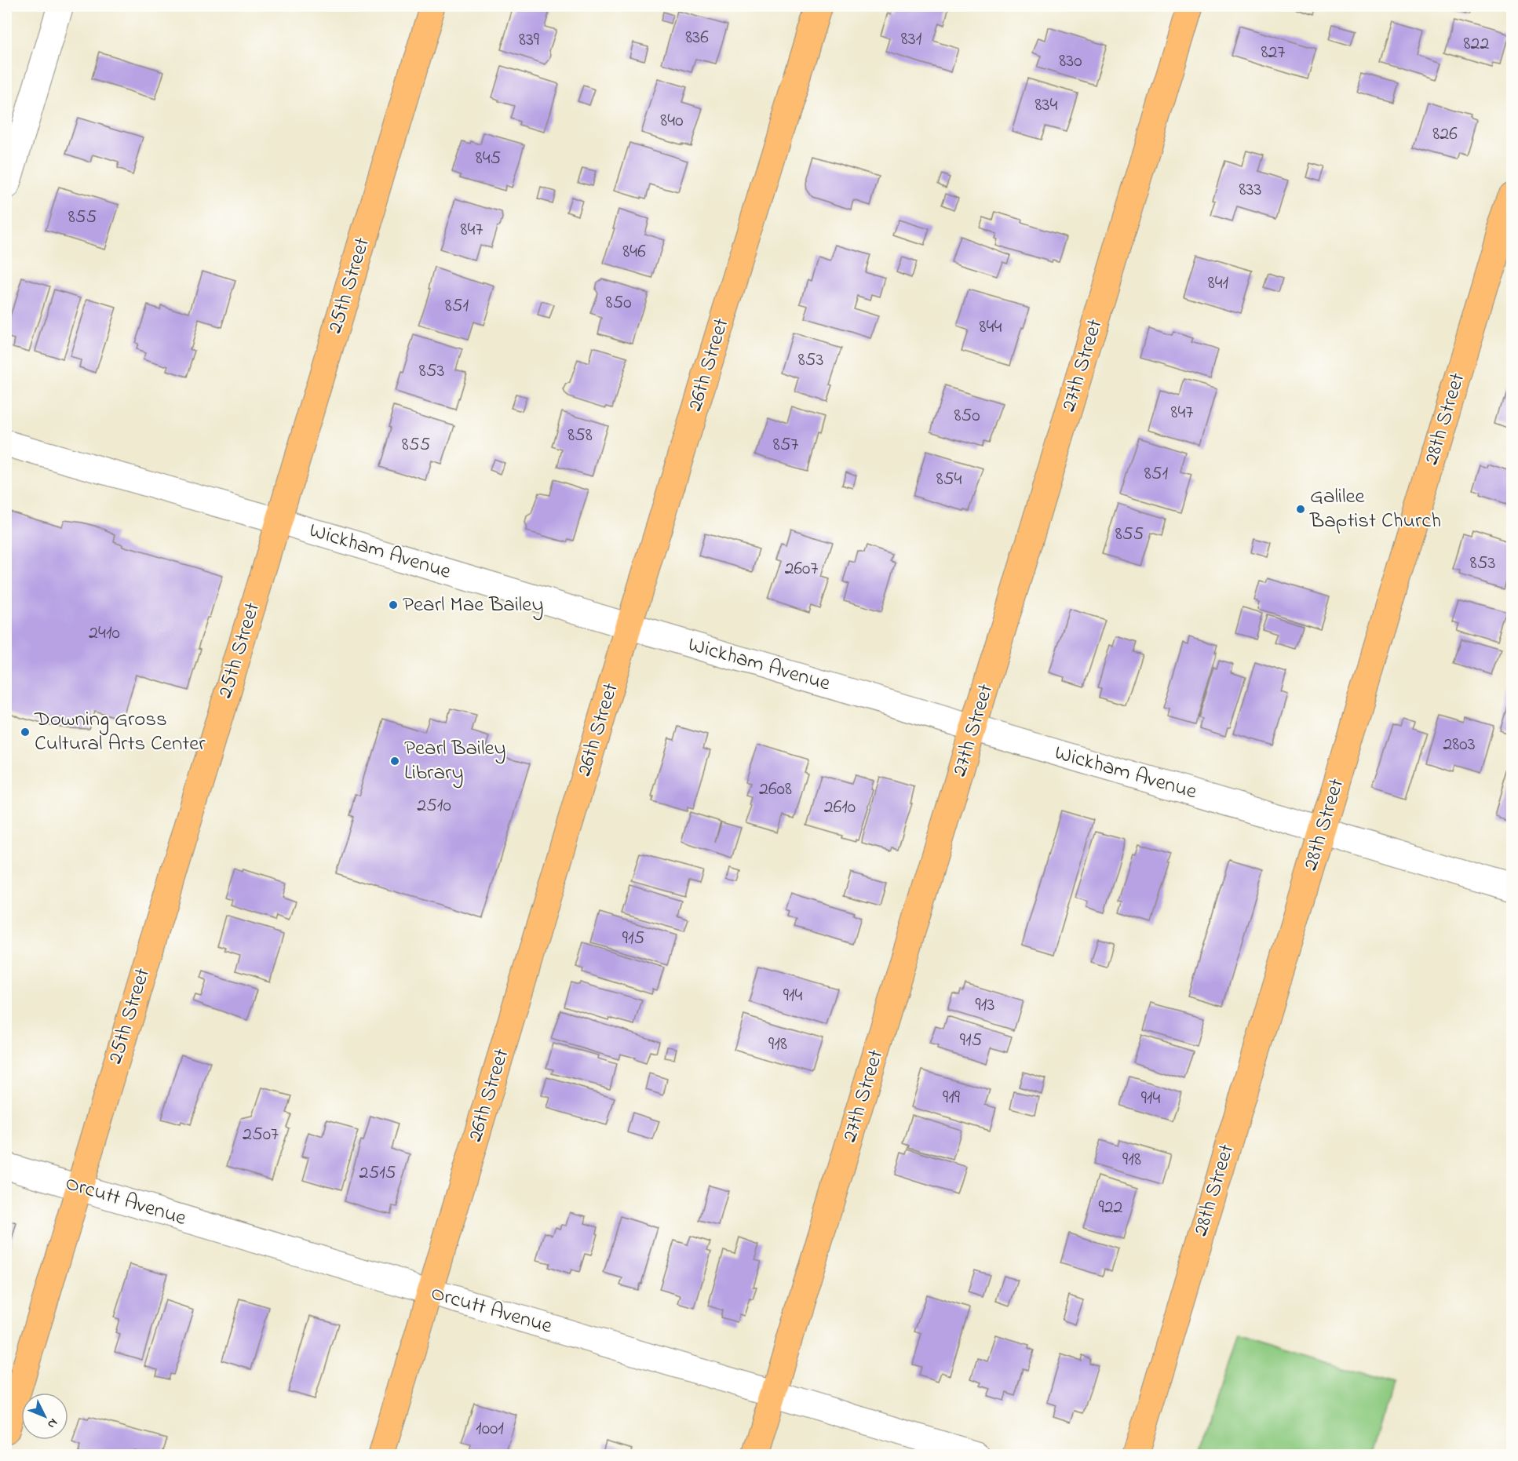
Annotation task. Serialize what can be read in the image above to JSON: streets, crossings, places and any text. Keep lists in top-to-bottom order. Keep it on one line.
{"streets":{"main road":["25th Street","26th Street","27th Street","28th Street"],"street":["Wickham Avenue","Orcutt Avenue"]},"crossings":[["25th Street","Wickham Avenue"],["25th Street","Orcutt Avenue"],["26th Street","Wickham Avenue"],["26th Street","Orcutt Avenue"],["27th Street","Wickham Avenue"],["27th Street","Orcutt Avenue"],["28th Street","Wickham Avenue"]],"places":["Galilee Baptist Church","Pearl Mae Bailey","Downing Gross Cultural Arts Center","Pearl Bailey Library"],"house_numbers":["836","831","839","822","827","830","834","840","826","845","833","855","847","846","841","850","851","844","853","853","847","850","858","855","857","851","854","855","853","2607","2410","2803","2608","2510","2610","915","914","913","915","918","919","914","2507","918","2515","922","1001"],"north":"bottom right"}
